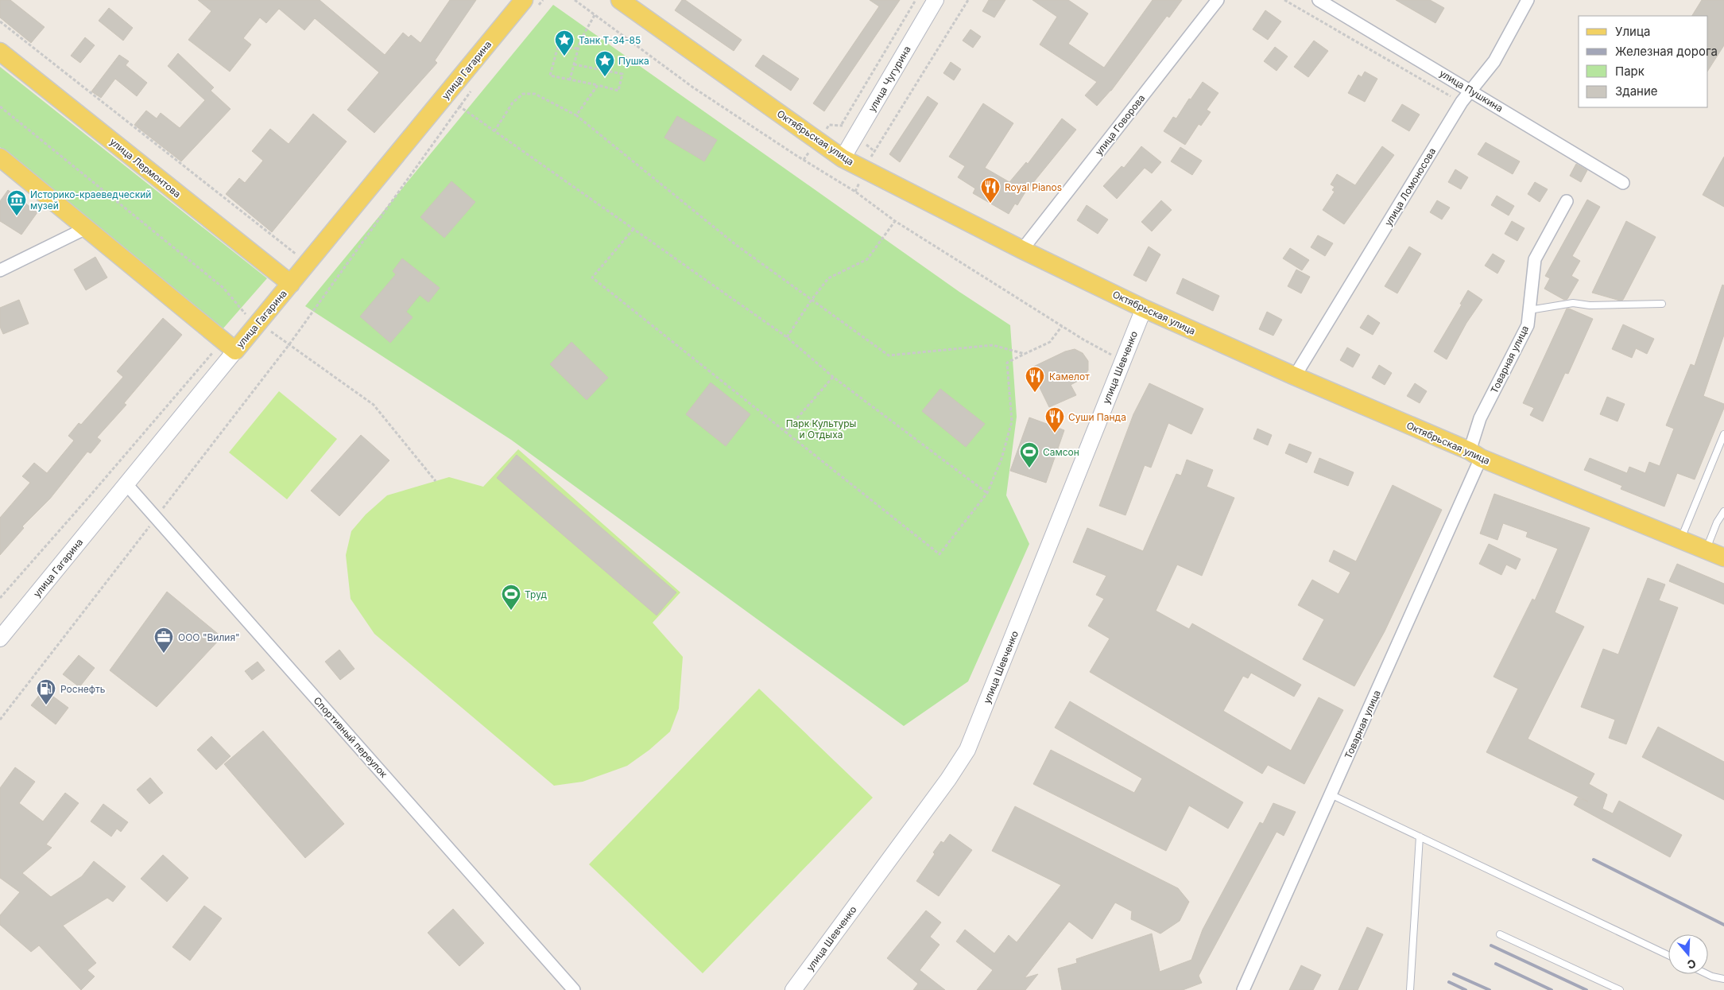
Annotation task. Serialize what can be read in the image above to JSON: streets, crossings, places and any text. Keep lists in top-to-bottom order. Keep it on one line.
{"streets":{"main road":["улица Гагарина","Октябрьская улица","улица Лермонтова"],"street":["улица Чугурина","улица Пушкина","улица Говорова","улица Ломоносова","Товарная улица","улица Шевченко","Спортивный переулок"]},"crossings":[["улица Гагарина","улица Лермонтова"],["улица Гагарина","Спортивный переулок"],["улица Чугурина","Октябрьская улица"],["улица Пушкина","улица Ломоносова"],["улица Говорова","Октябрьская улица"],["Октябрьская улица","улица Ломоносова"],["Октябрьская улица","Товарная улица"],["Октябрьская улица","улица Шевченко"]],"parks":["Парк Культуры и Отдыха"],"places":{"place":["Танк Т-34-85","Пушка"],"restaurant":["Royal Pianos","Камелот","Суши Панда"],"museum":["Историко-краеведческий музей"],"sports":["Самсон","Труд"],"office":["ООО \"Вилия\""],"fuel station":["Роснефть"]},"legend":["Улица","Железная дорога","Парк","Здание"],"north":"bottom"}
